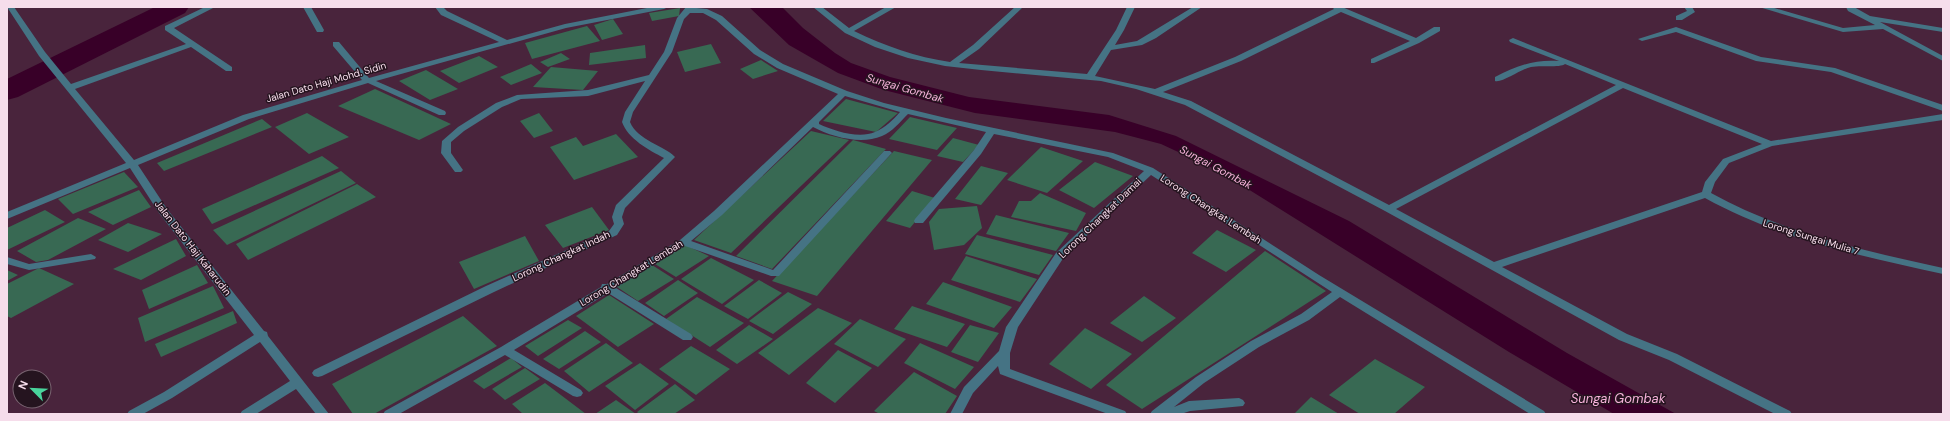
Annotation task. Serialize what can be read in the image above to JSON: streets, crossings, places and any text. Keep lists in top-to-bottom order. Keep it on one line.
{"streets":{"street":["Jalan Dato Haji Mohd. Sidin","Lorong Changkat Lembah","Lorong Changkat Damai","Lorong Sungai Mulia 7","Jalan Dato Haji Kaharudin","Lorong Changkat Indah"]},"crossings":[["Jalan Dato Haji Mohd. Sidin","Jalan Dato Haji Kaharudin"],["Lorong Changkat Lembah","Lorong Changkat Damai"],["Lorong Changkat Lembah","Lorong Changkat Indah"]],"water":["Sungai Gombak"],"north":"top left"}
